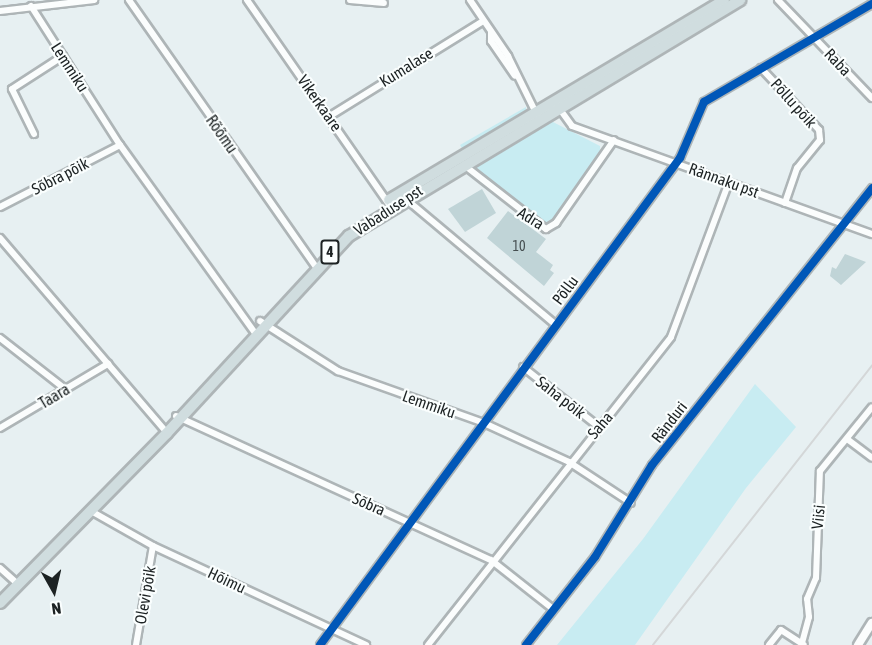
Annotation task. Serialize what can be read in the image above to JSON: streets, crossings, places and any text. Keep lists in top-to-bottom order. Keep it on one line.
{"streets":{"highway":["Vabaduse pst","4"],"street":["Raba","Lemmiku","Kumalase","Vikerkaare","Põllu põik","Rõõmu","Sõbra põik","Rännaku pst","Adra","Põllu","Taara","Saha põik","Ränduri","Saha","Sõbra","Viisi","Hõimu","Olevi põik"]},"crossings":[["Raba","Põllu"],["Lemmiku","Sõbra põik"],["Lemmiku","Vabaduse pst"],["Lemmiku","Põllu"],["Lemmiku","Ränduri"],["Lemmiku","Saha"],["Kumalase","Vikerkaare"],["Vikerkaare","Vabaduse pst"],["Põllu põik","Rännaku pst"],["Põllu põik","Põllu"],["Rõõmu","Vabaduse pst"],["Rännaku pst","Vabaduse pst"],["Rännaku pst","Adra"],["Rännaku pst","Põllu"],["Rännaku pst","Ränduri"],["Rännaku pst","Saha"],["Vabaduse pst","Adra"],["Vabaduse pst","Sõbra"],["Vabaduse pst","Hõimu"],["Põllu","Saha põik"],["Põllu","Sõbra"],["Põllu","Hõimu"],["Saha põik","Saha"],["Ränduri","Sõbra"],["Saha","Sõbra"],["Hõimu","Olevi põik"]],"house_numbers":["10"],"north":"bottom"}
